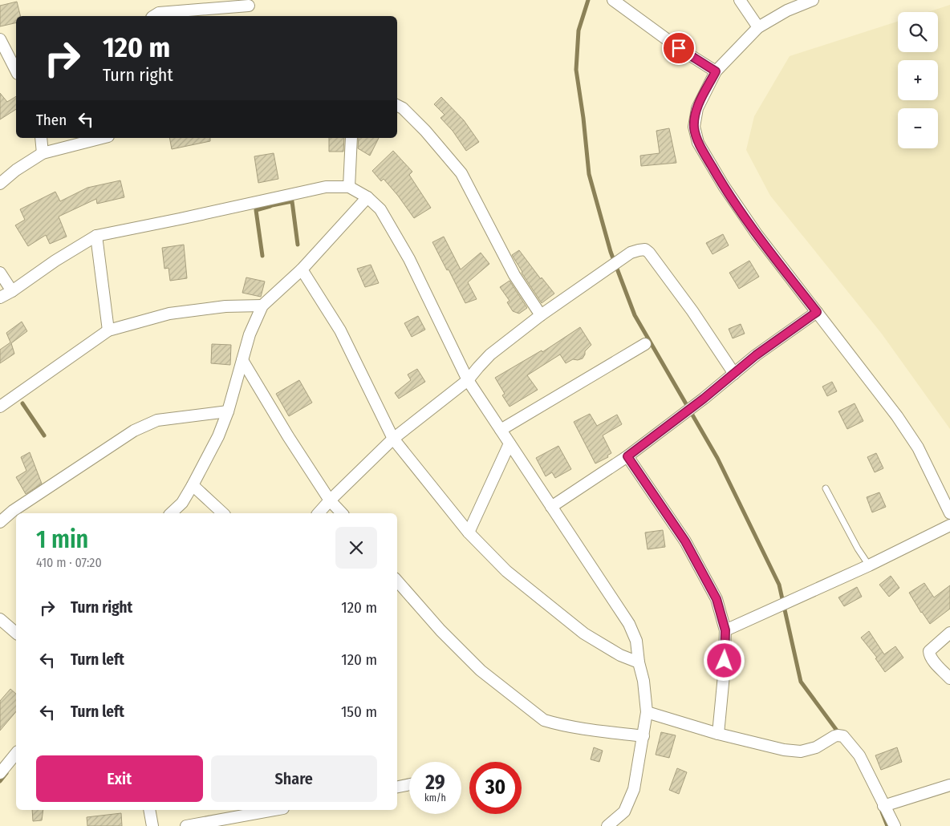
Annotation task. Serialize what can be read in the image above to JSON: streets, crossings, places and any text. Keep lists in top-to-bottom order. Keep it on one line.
{"page":{"map_buttons":["+","−"],"turn":["120 m","Turn right"],"then":"Then","heading":["1 min","410 m · 07:20"],"list":[{"name":"Turn right","value":"120 m"},{"name":"Turn left","value":"120 m"},{"name":"Turn left","value":"150 m"}],"buttons":["Exit","Share"],"speed":"29 km/h","limit":"30"}}
